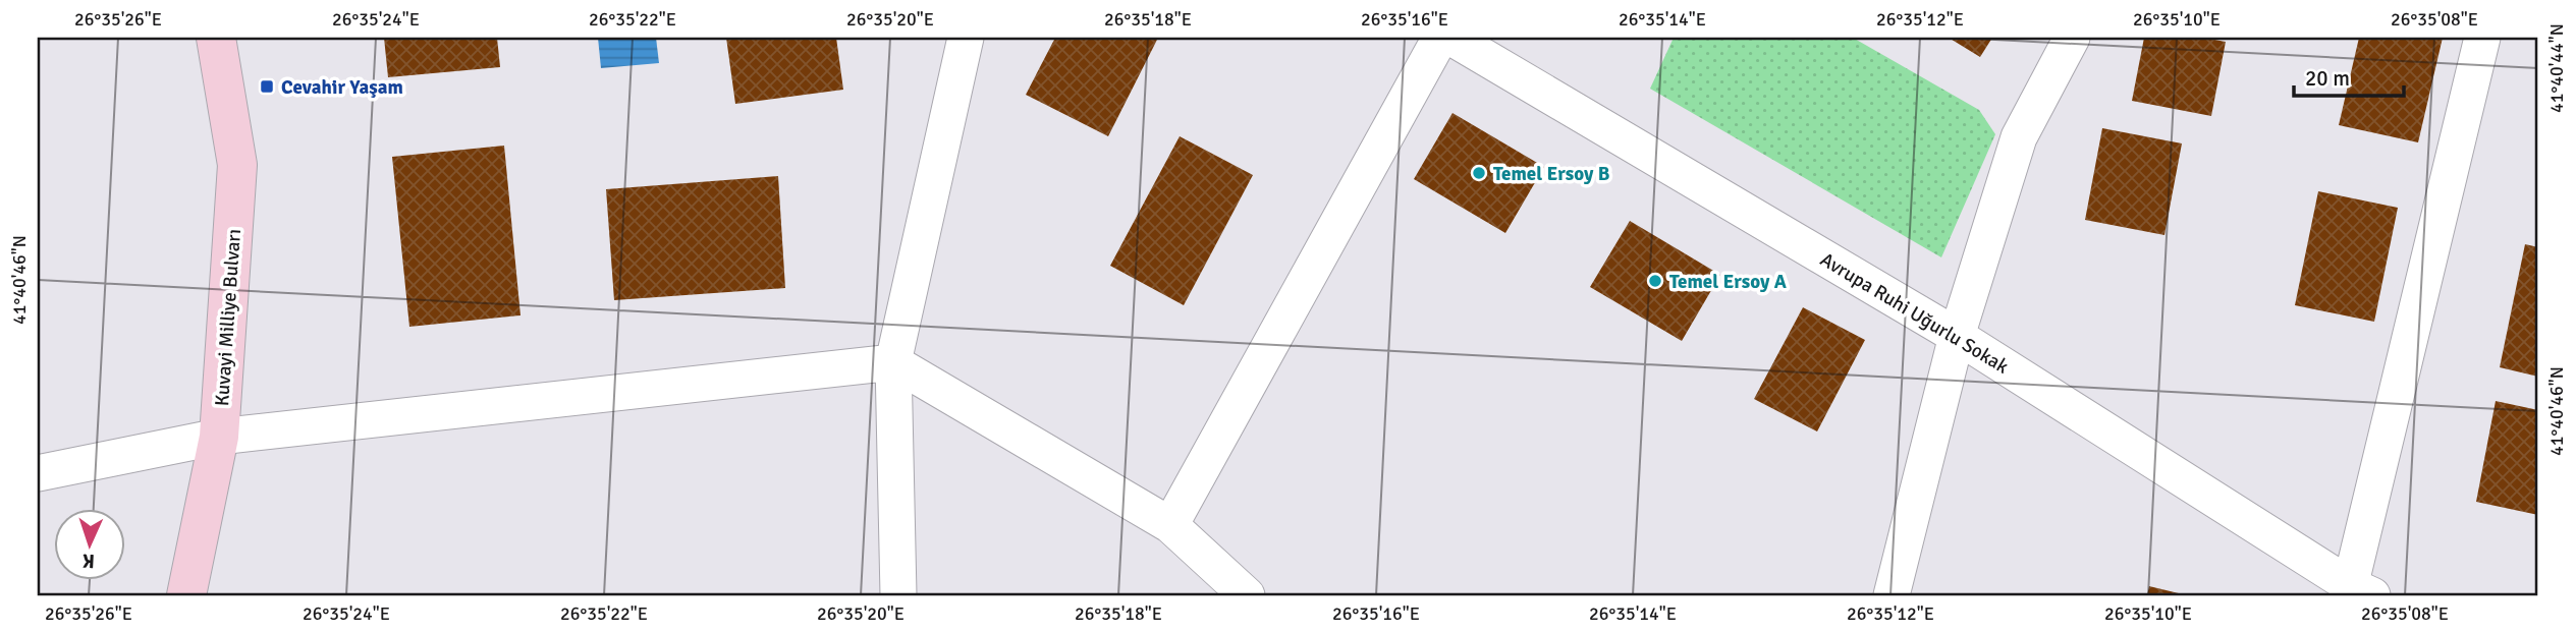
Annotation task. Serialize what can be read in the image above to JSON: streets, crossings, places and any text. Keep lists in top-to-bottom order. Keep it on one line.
{"streets":{"street":["Avrupa Ruhi Uğurlu Sokak","Kuvayi Milliye Bulvarı"]},"places":{"transit":["Cevahir Yaşam"],"other":["Temel Ersoy B","Temel Ersoy A"]},"scale_bar":"20 m","north":"bottom","coordinates":["26°35'26\"E","26°35'24\"E","26°35'22\"E","26°35'20\"E","26°35'18\"E","26°35'16\"E","26°35'14\"E","26°35'12\"E","26°35'10\"E","26°35'08\"E","41°40'44\"N","41°40'46\"N"]}
